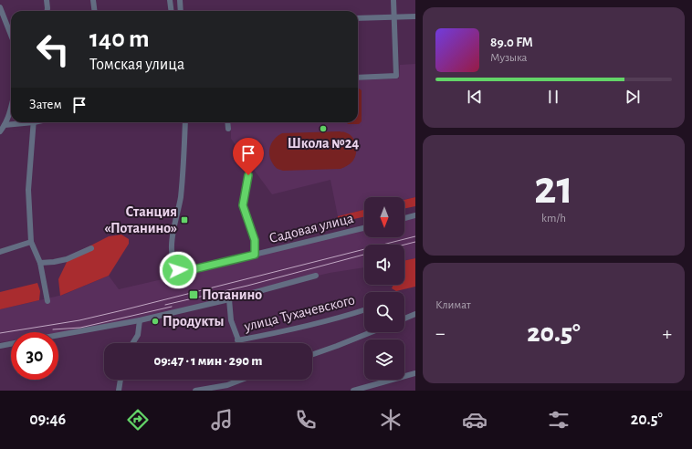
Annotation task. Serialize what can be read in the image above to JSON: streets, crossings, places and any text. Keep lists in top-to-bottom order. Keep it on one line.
{"streets":{"street":["Садовая улица","улица Тухачевского"]},"places":{"other":["Школа №24","Продукты"],"transit":["Станция «Потанино»","Потанино"]},"north":"bottom","page":{"turn":["140 m","Томская улица"],"song":["89.0 FM","Музыка"],"then":"Затем","tile":[["21","km/h"],"Климат"],"heat":["−","20.5°","+"],"limit":"30","trip":"09:47 · 1 мин · 290 m","tabs":["09:46","20.5°"]}}
